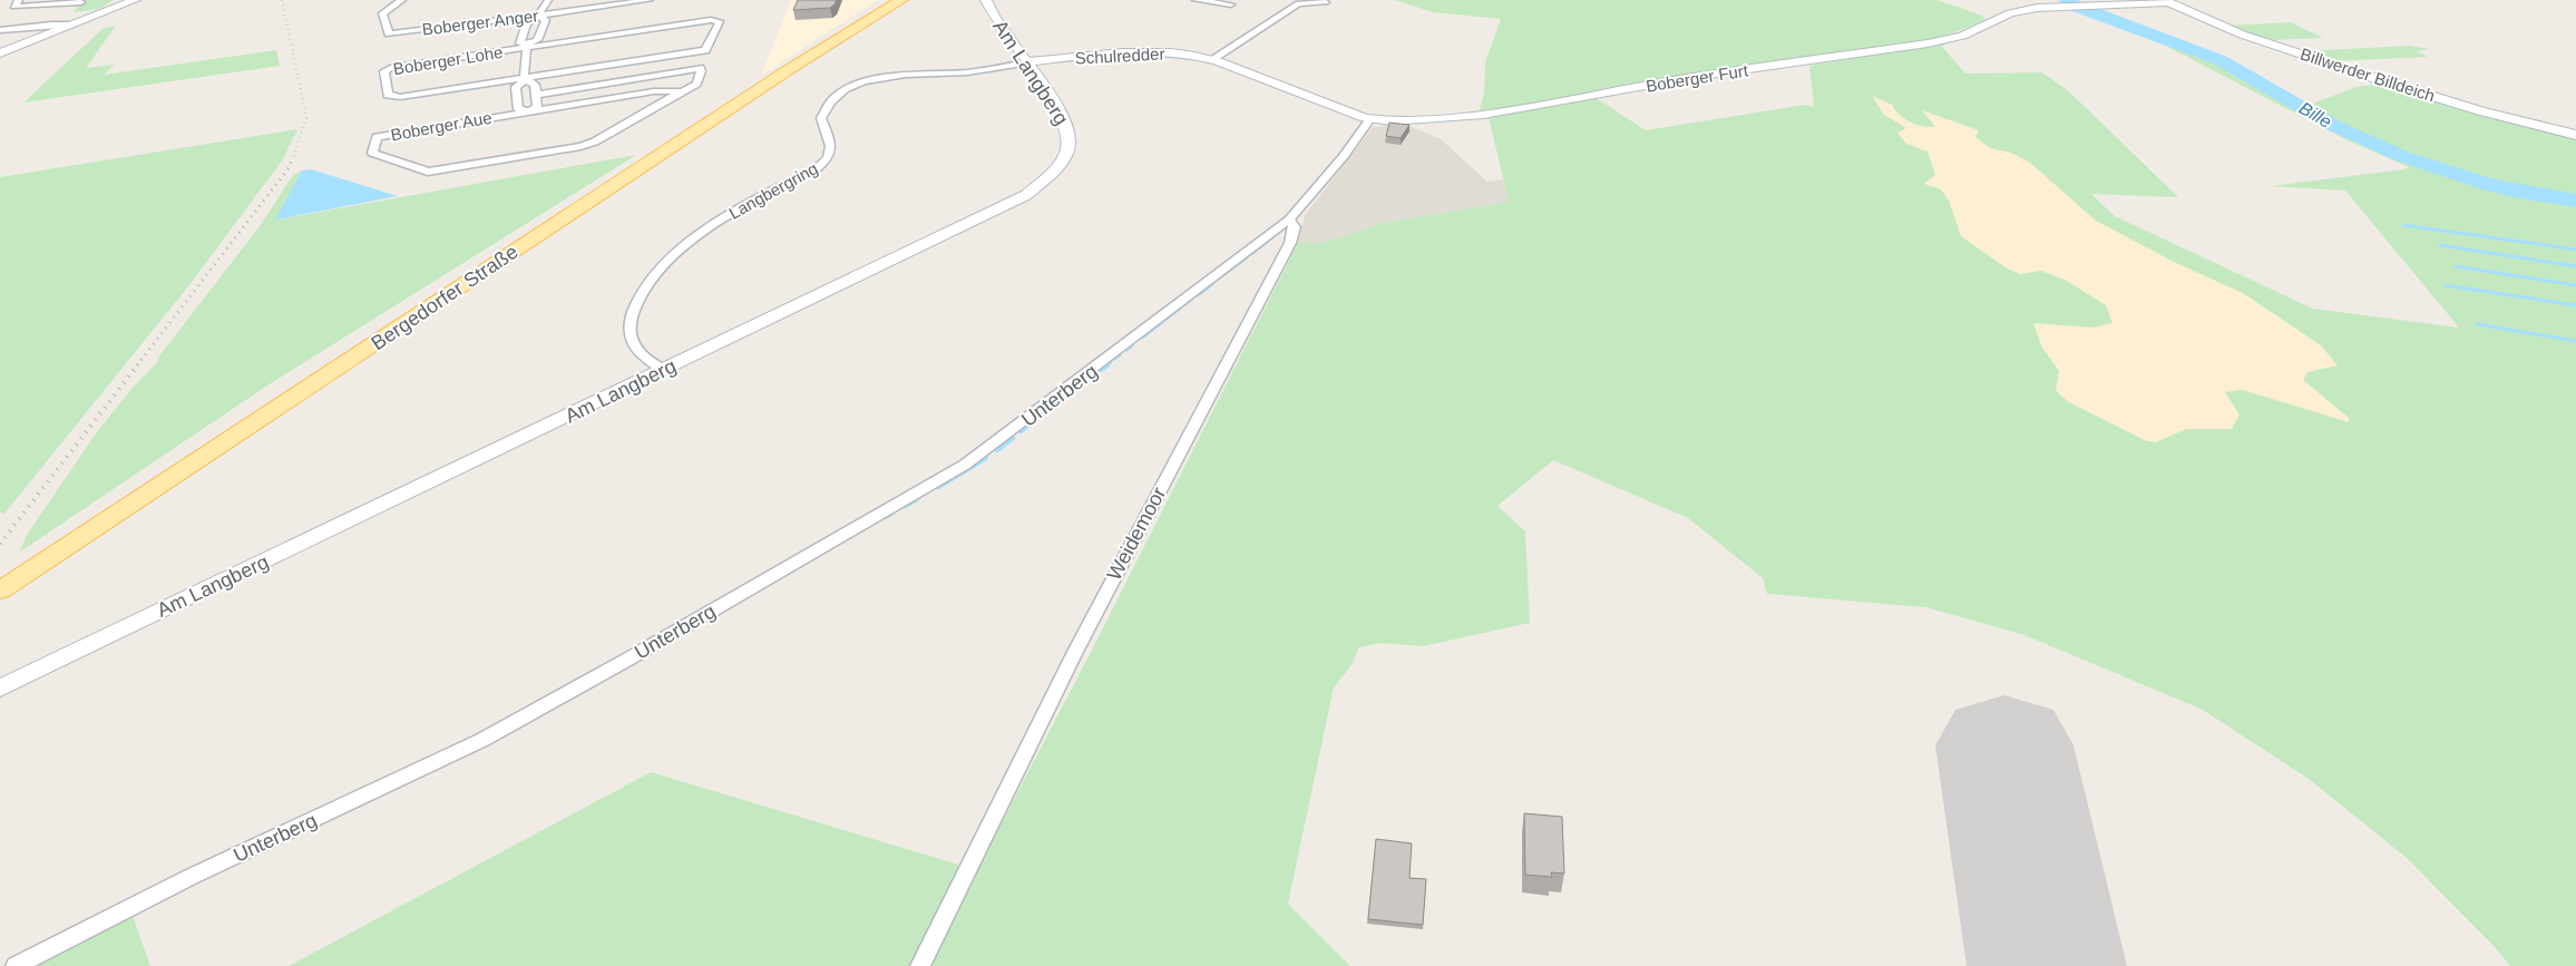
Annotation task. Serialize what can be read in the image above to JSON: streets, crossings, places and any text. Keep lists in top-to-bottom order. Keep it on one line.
{"streets":{"main road":["Bergedorfer Straße"],"street":["Boberger Anger","Schulredder","Boberger Lohe","Am Langberg","Billwerder Billdeich","Boberger Furt","Boberger Aue","Langbergring","Unterberg","Weidemoor"]},"crossings":[["Schulredder","Am Langberg"],["Schulredder","Boberger Furt"],["Schulredder","Langbergring"],["Am Langberg","Langbergring"],["Billwerder Billdeich","Boberger Furt"],["Unterberg","Weidemoor"]],"water":["Bille"]}
